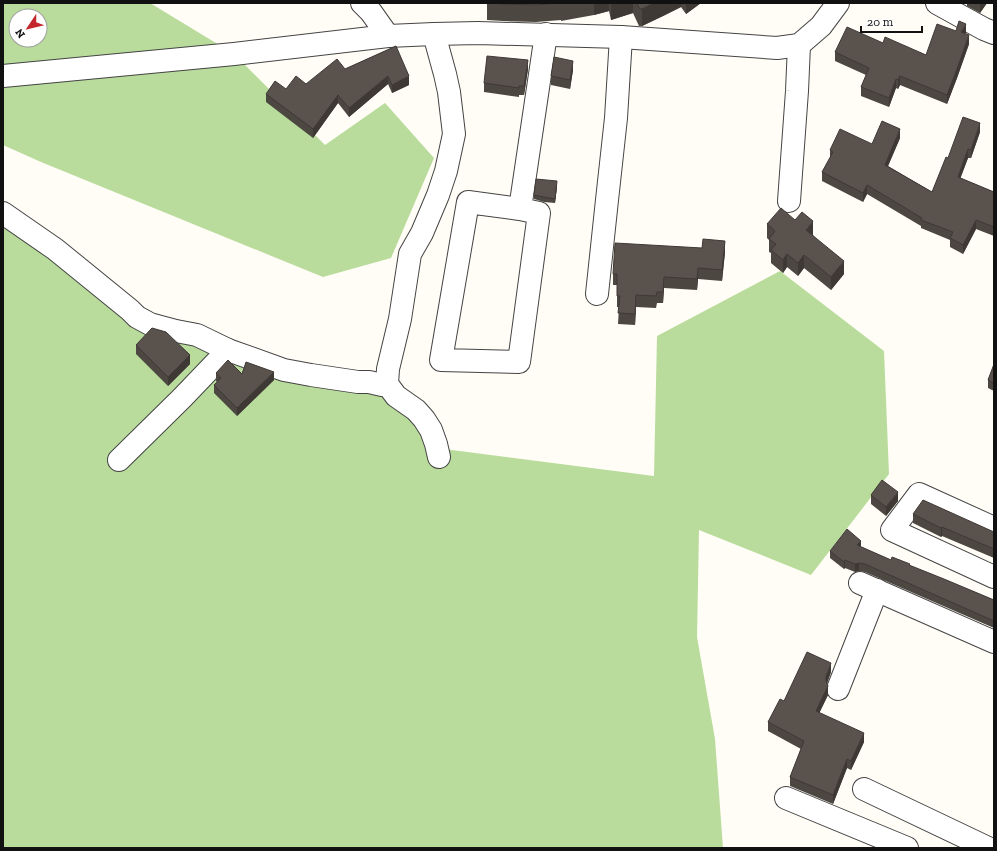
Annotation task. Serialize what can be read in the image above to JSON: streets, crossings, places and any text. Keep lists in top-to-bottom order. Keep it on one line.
{"scale_bar":"20 m","north":"bottom left"}
